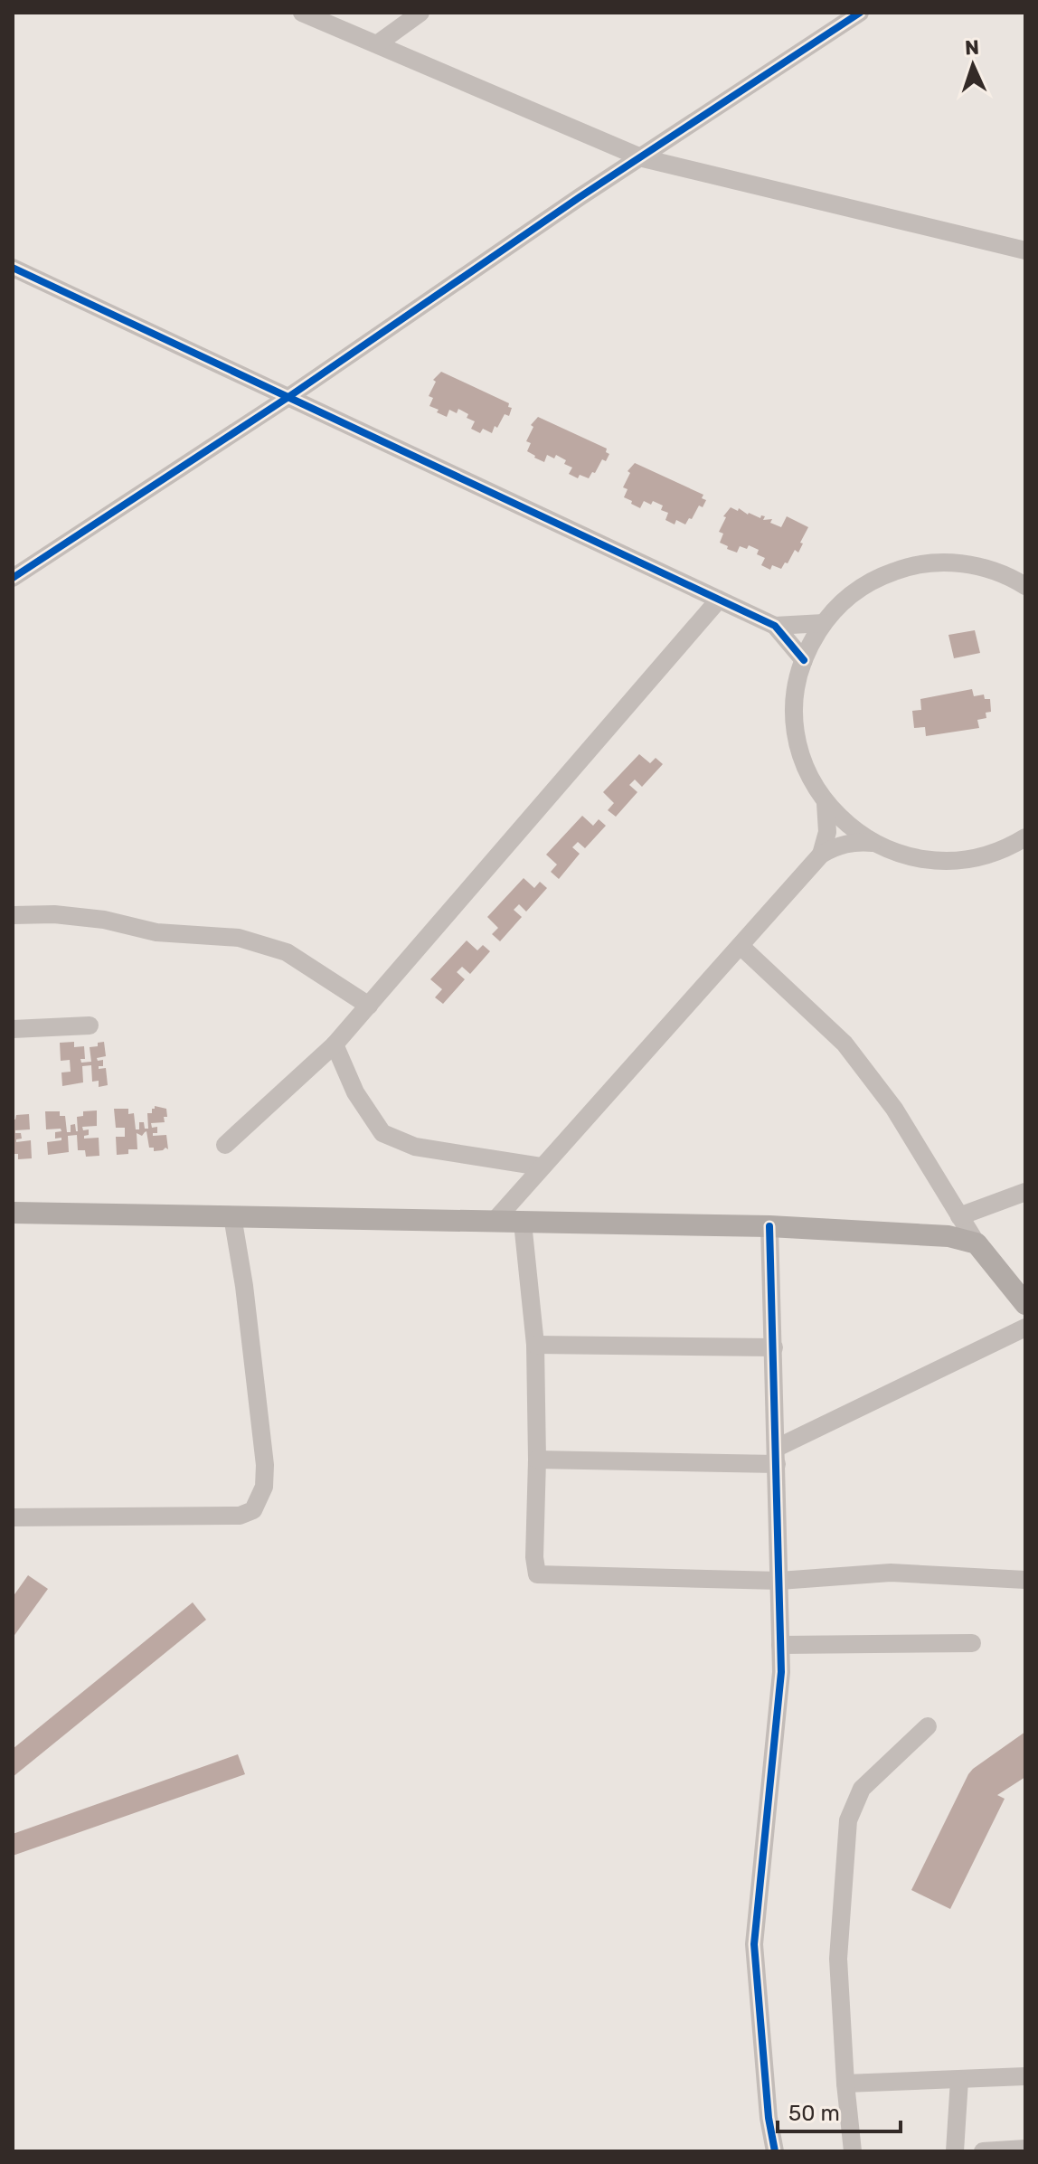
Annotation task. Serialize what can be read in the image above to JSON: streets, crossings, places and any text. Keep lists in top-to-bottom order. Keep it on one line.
{"scale_bar":"50 m","north":"top"}
